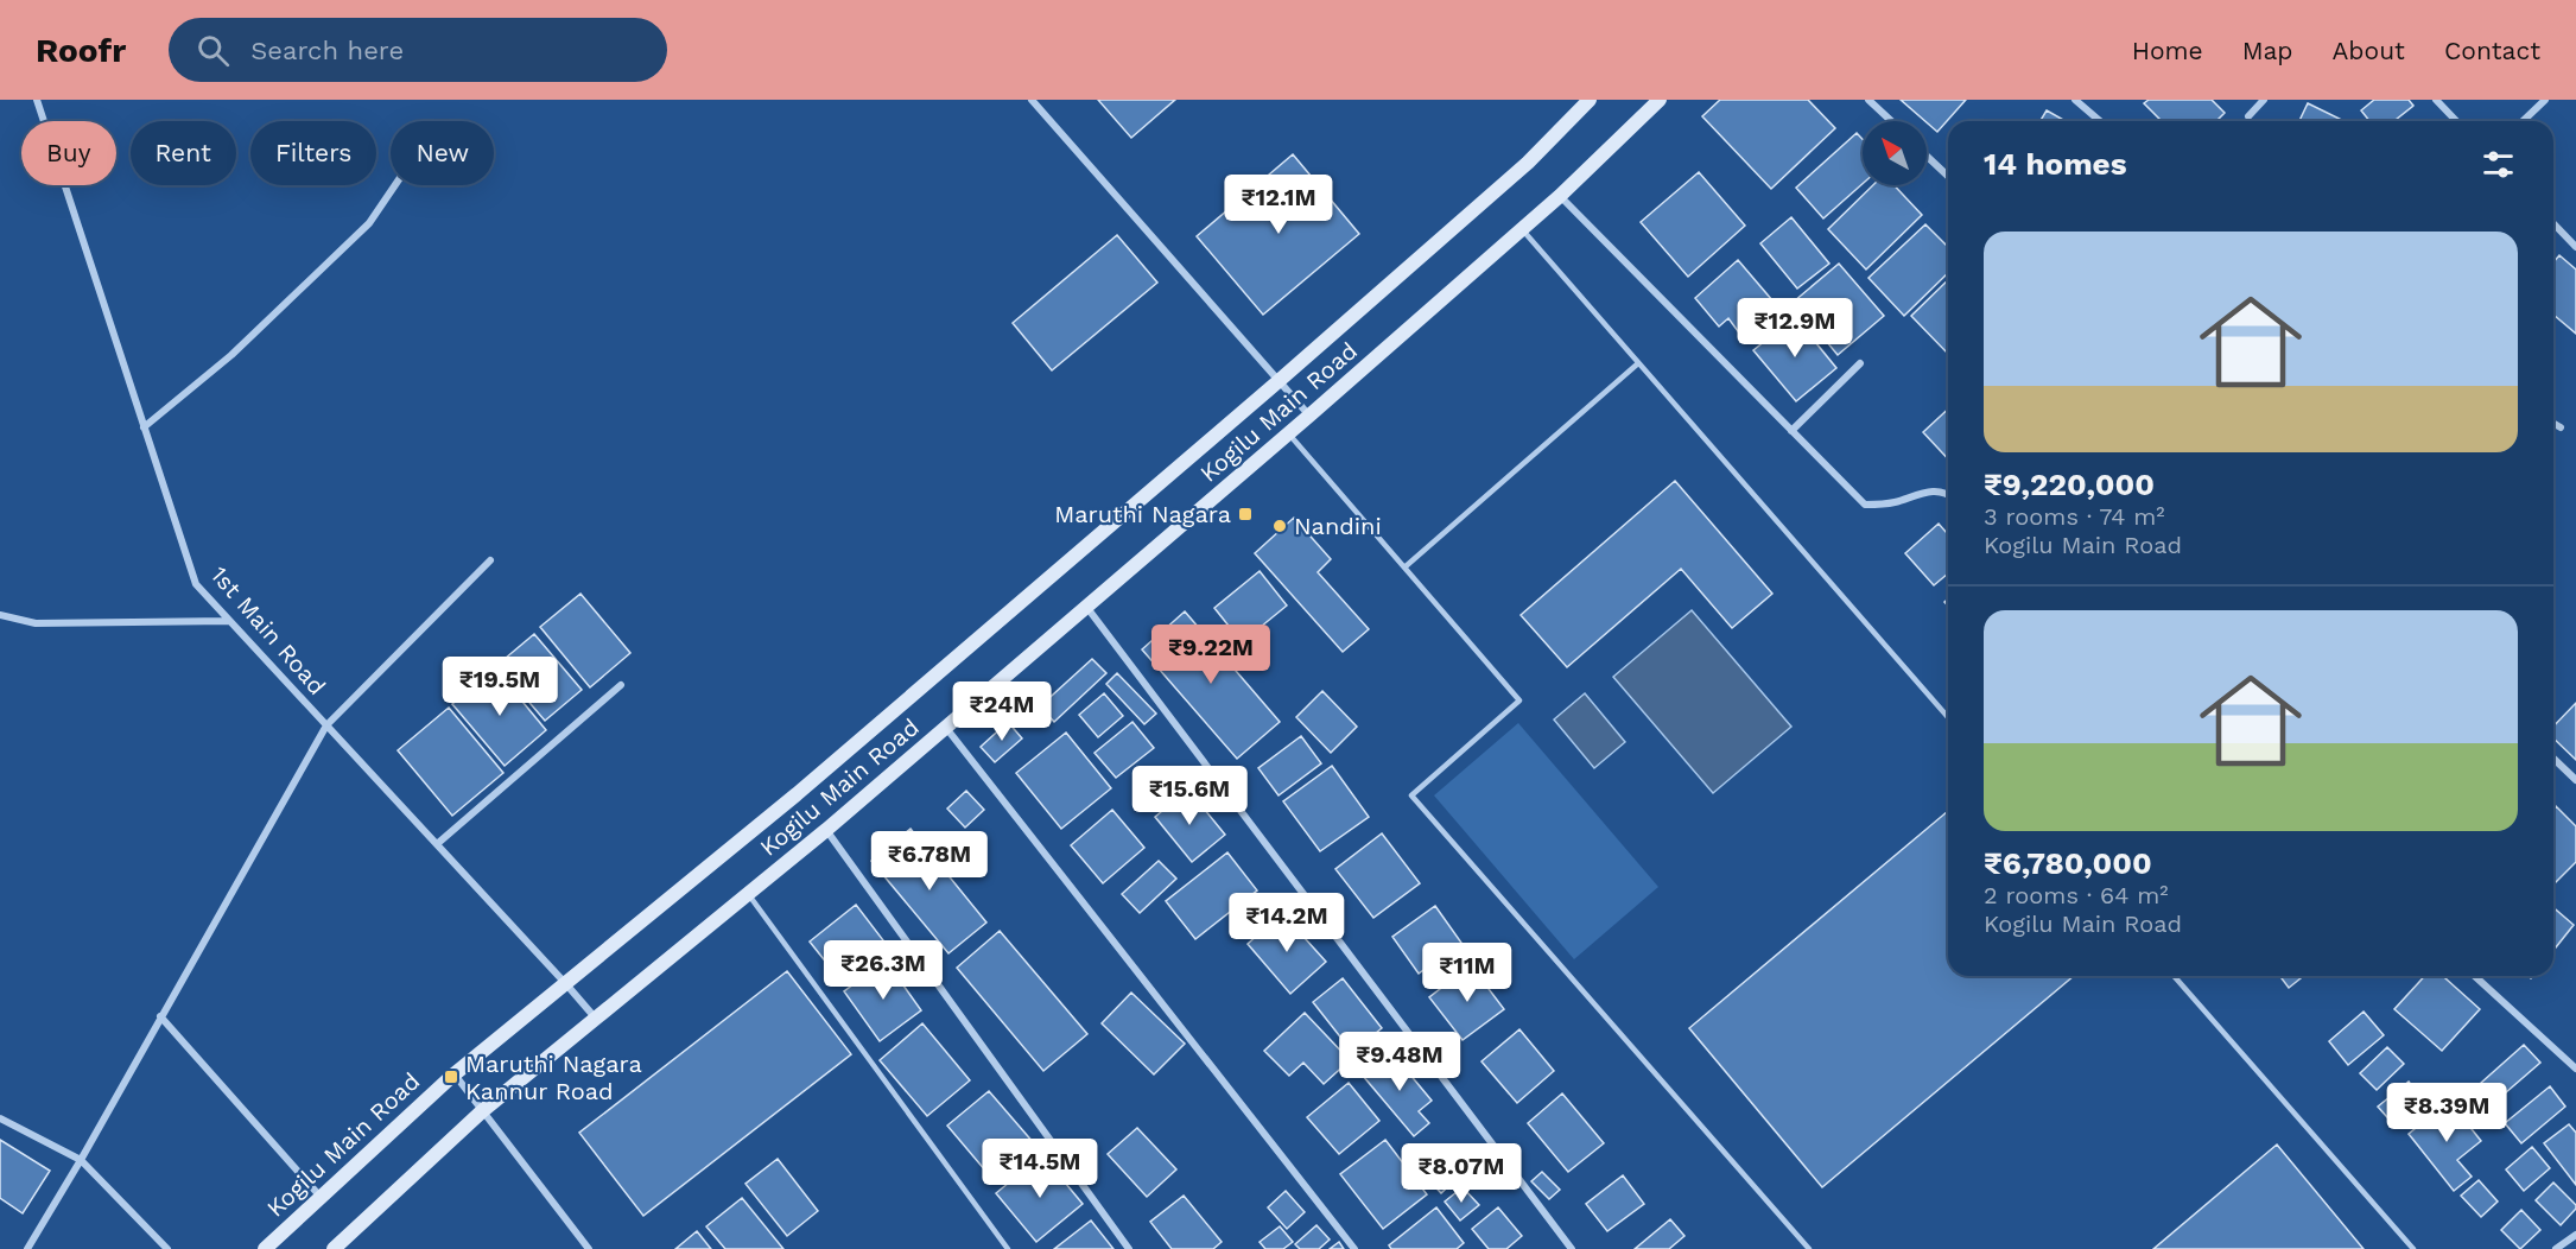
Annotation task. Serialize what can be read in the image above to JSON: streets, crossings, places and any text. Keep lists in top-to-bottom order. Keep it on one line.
{"streets":{"main road":["Kogilu Main Road"],"street":["1st Main Road"]},"crossings":[["Kogilu Main Road","1st Main Road"]],"places":{"transit":["Maruthi Nagara","Maruthi Nagara Kannur Road"],"other":["Nandini"]},"north":"top left","page":{"header":"Roofr","search":"Search here","nav":["Home","Map","About","Contact"],"chip":["Buy","Rent","Filters","New"],"heading":"14 homes","price":["₹12.1M","₹12.9M","₹9.22M","₹19.5M","₹24M","₹15.6M","₹6.78M","₹14.2M","₹26.3M","₹11M","₹9.48M","₹8.39M","₹14.5M","₹8.07M"],"list":[{"name":"₹9,220,000","note":"3 rooms · 74 m² · Kogilu Main Road"},{"name":"₹6,780,000","note":"2 rooms · 64 m² · Kogilu Main Road"}]}}
